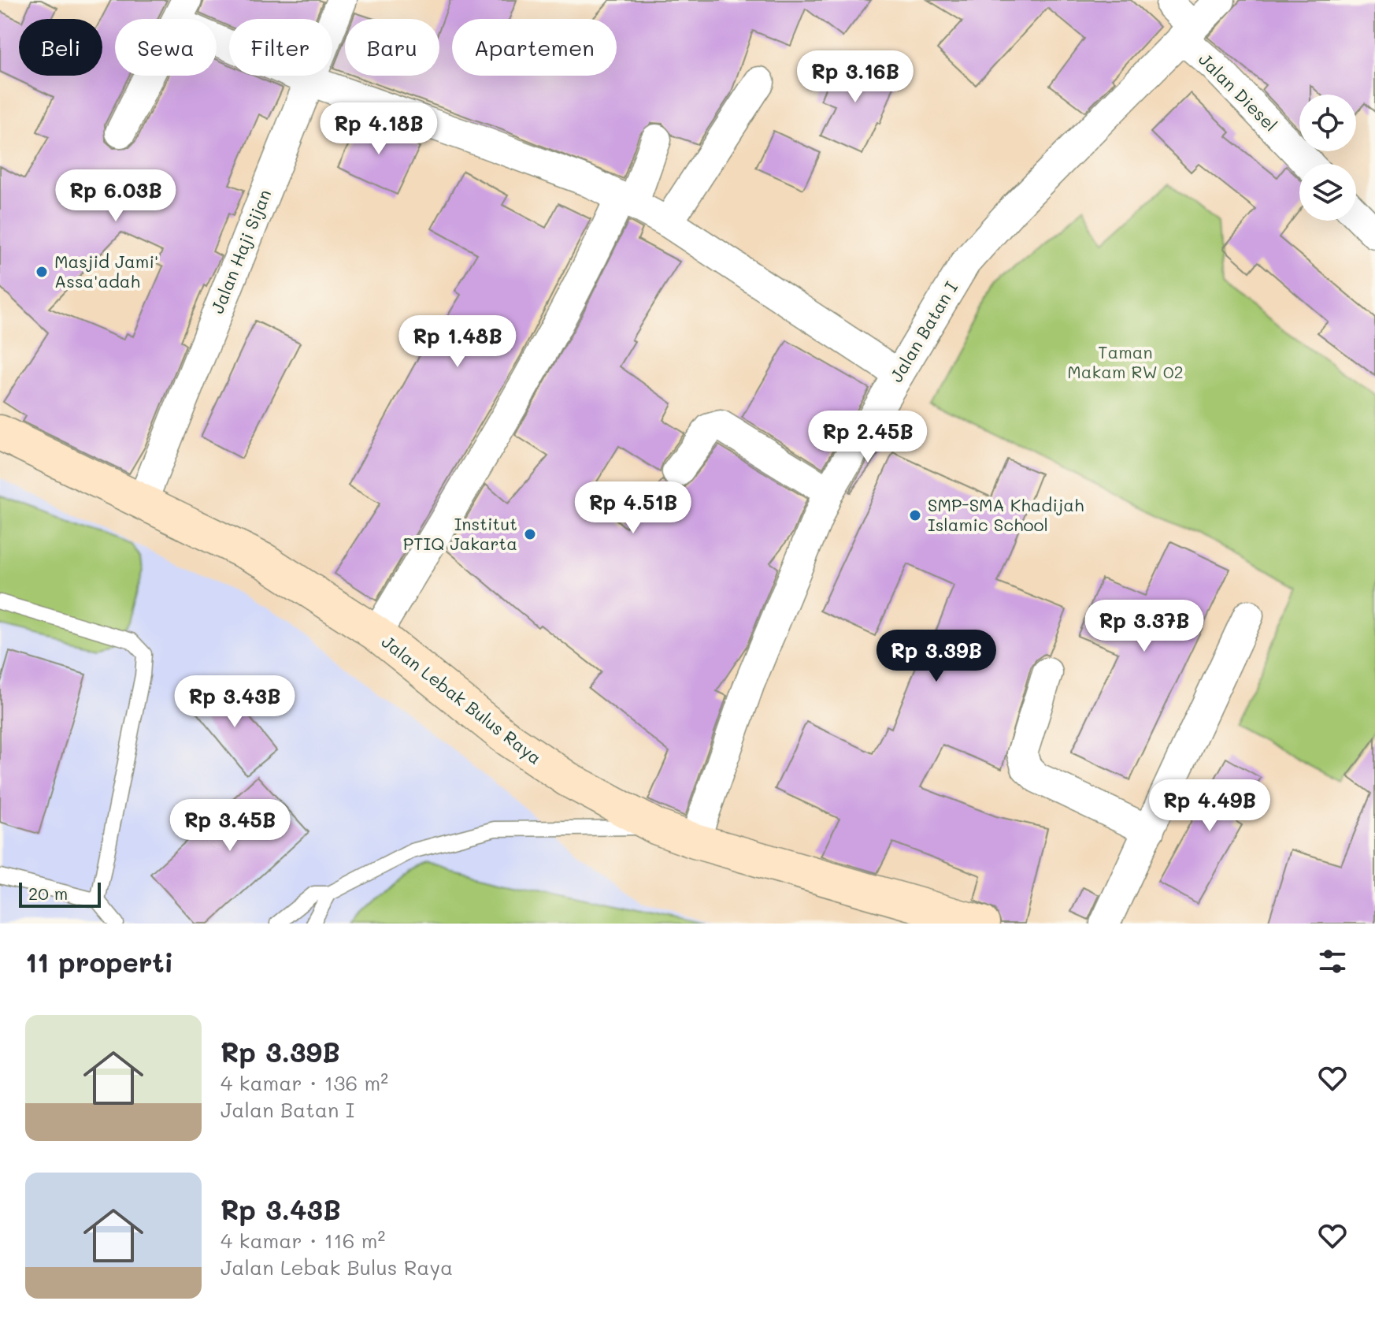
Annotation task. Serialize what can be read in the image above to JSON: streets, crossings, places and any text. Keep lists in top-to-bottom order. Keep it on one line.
{"streets":{"main road":["Jalan Lebak Bulus Raya"],"street":["Jalan Diesel","Jalan Haji Sijan","Jalan Batan I"]},"crossings":[["Jalan Diesel","Jalan Batan I"],["Jalan Haji Sijan","Jalan Lebak Bulus Raya"],["Jalan Batan I","Jalan Lebak Bulus Raya"]],"parks":["Taman Makam RW 02"],"places":["Masjid Jami' Assa'adah","SMP-SMA Khadijah Islamic School","Institut PTIQ Jakarta"],"scale_bar":"20 m","page":{"chip":["Beli","Sewa","Filter","Baru","Apartemen"],"price":["Rp 3.16B","Rp 4.18B","Rp 6.03B","Rp 1.48B","Rp 2.45B","Rp 4.51B","Rp 3.37B","Rp 3.39B","Rp 3.43B","Rp 4.49B","Rp 3.45B"],"scale":"20 m","heading":"11 properti","list":[{"name":"Rp 3.39B","note":"4 kamar · 136 m² · Jalan Batan I"},{"name":"Rp 3.43B","note":"4 kamar · 116 m² · Jalan Lebak Bulus Raya"}]}}
